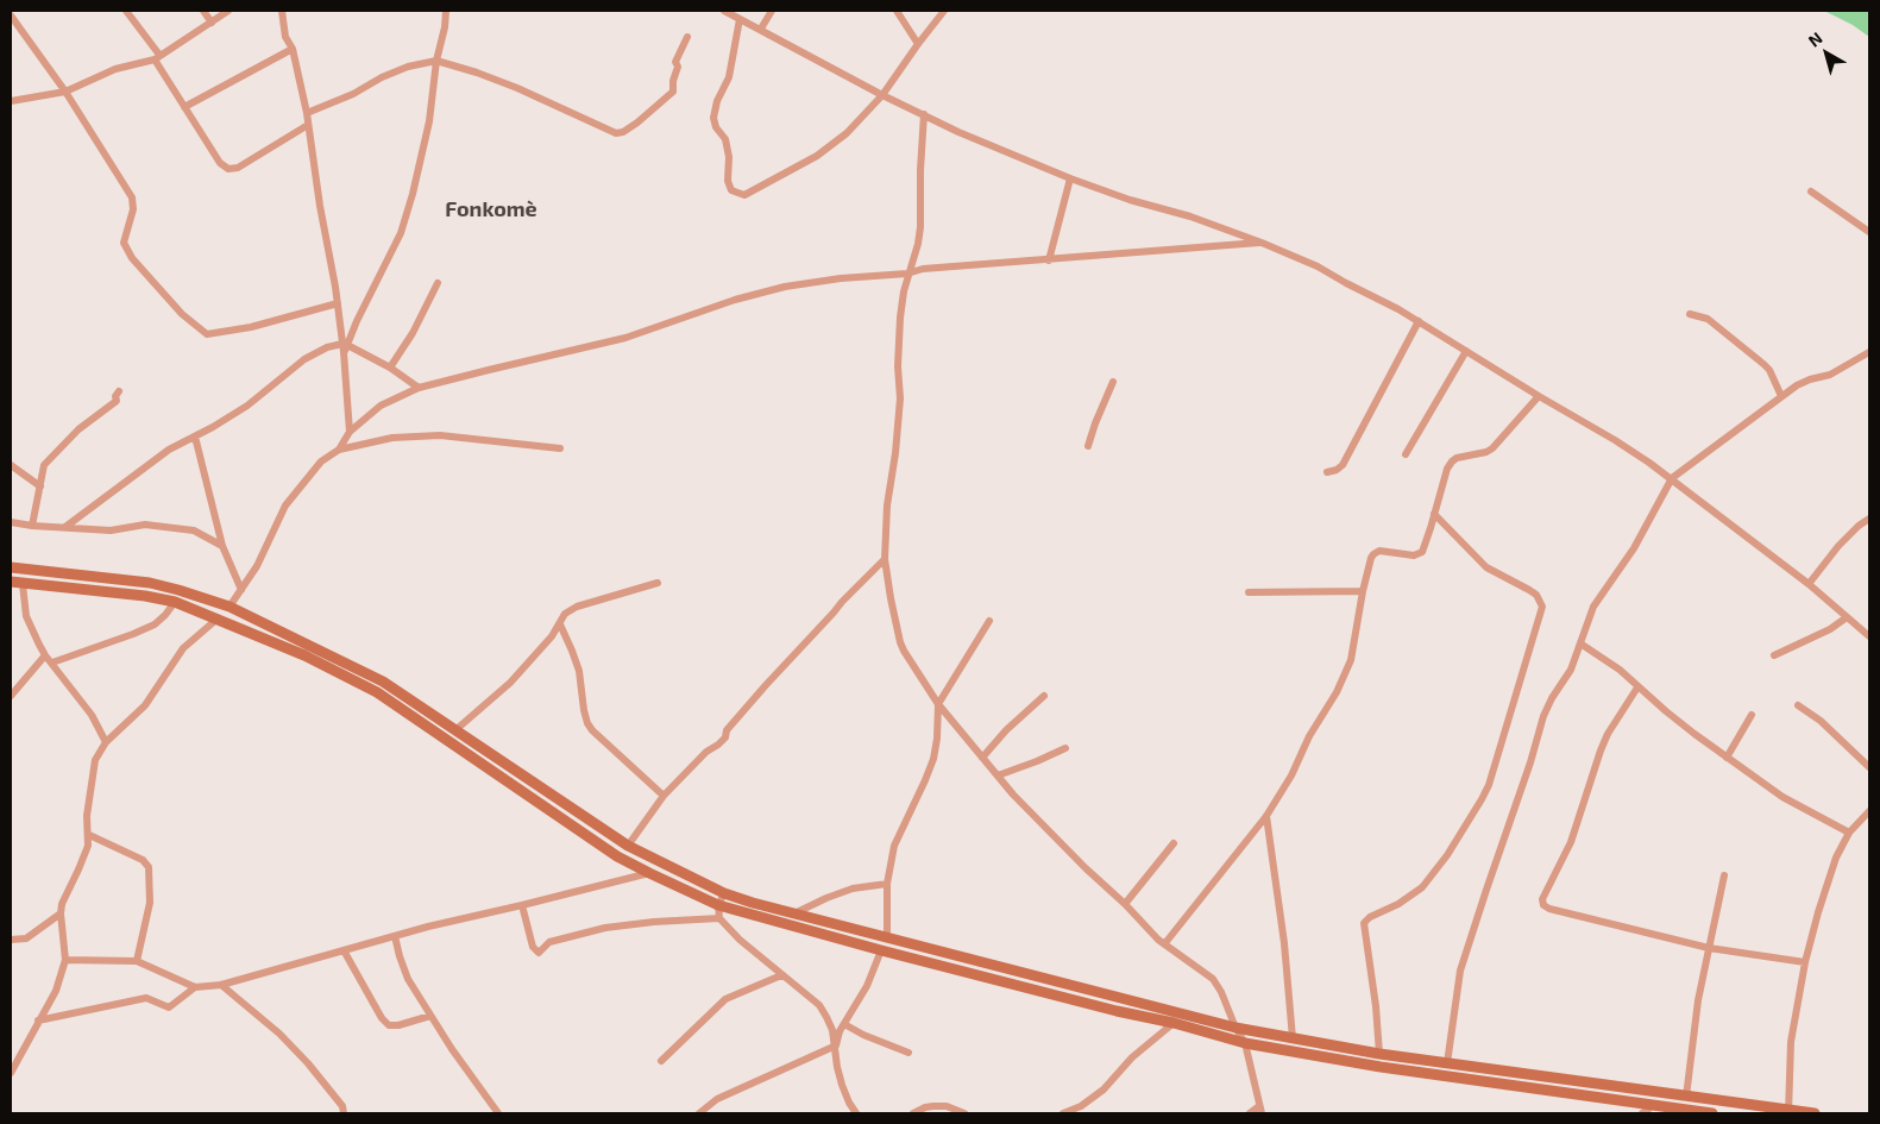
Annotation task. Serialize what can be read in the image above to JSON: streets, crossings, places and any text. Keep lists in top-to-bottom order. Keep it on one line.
{"districts":["Fonkomè"],"north":"top left"}
